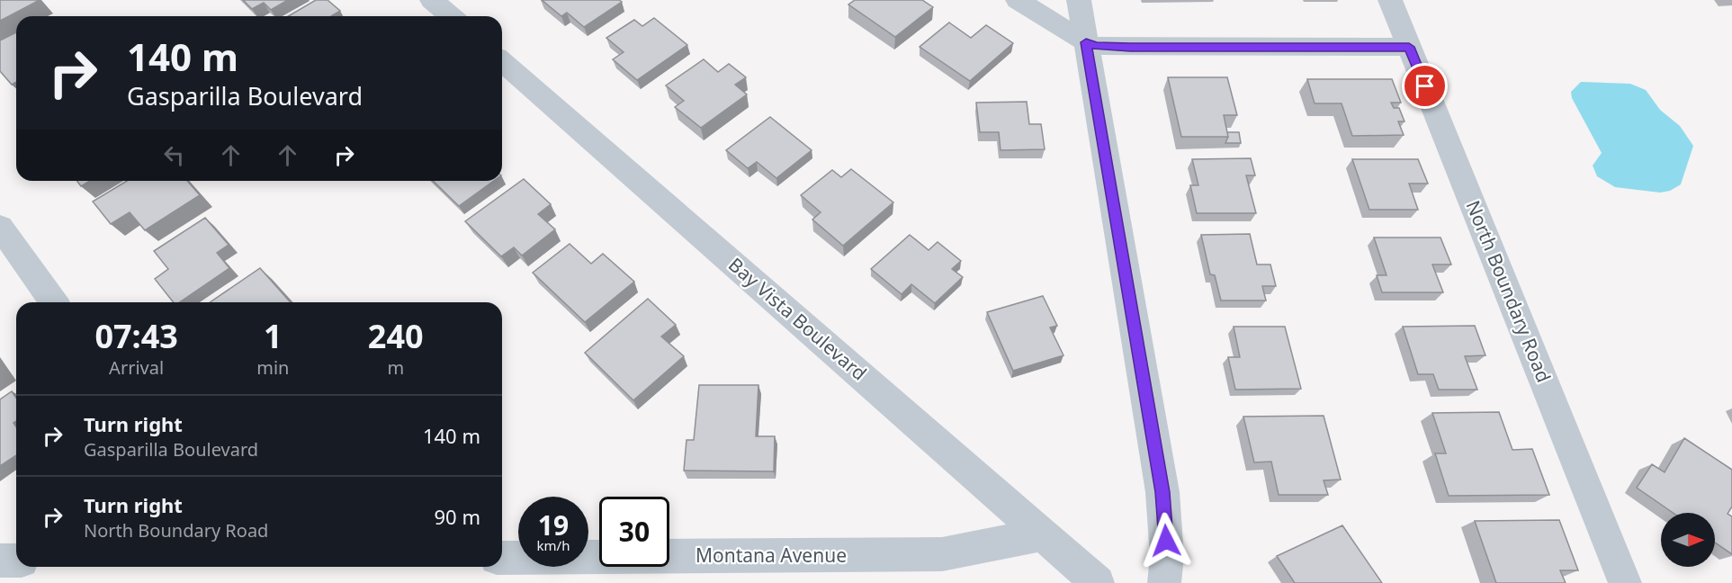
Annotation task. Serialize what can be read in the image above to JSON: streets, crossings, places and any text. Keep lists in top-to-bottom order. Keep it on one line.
{"streets":{"street":["North Boundary Road","Bay Vista Boulevard","Montana Avenue"]},"crossings":[["Bay Vista Boulevard","Montana Avenue"]],"north":"right","page":{"turn":["140 m","Gasparilla Boulevard"],"eta":["07:43","Arrival","1","min","240","m"],"list":[{"name":"Turn right","note":"Gasparilla Boulevard","value":"140 m"},{"name":"Turn right","note":"North Boundary Road","value":"90 m"}],"speed":"19 km/h","limit":"30"}}
